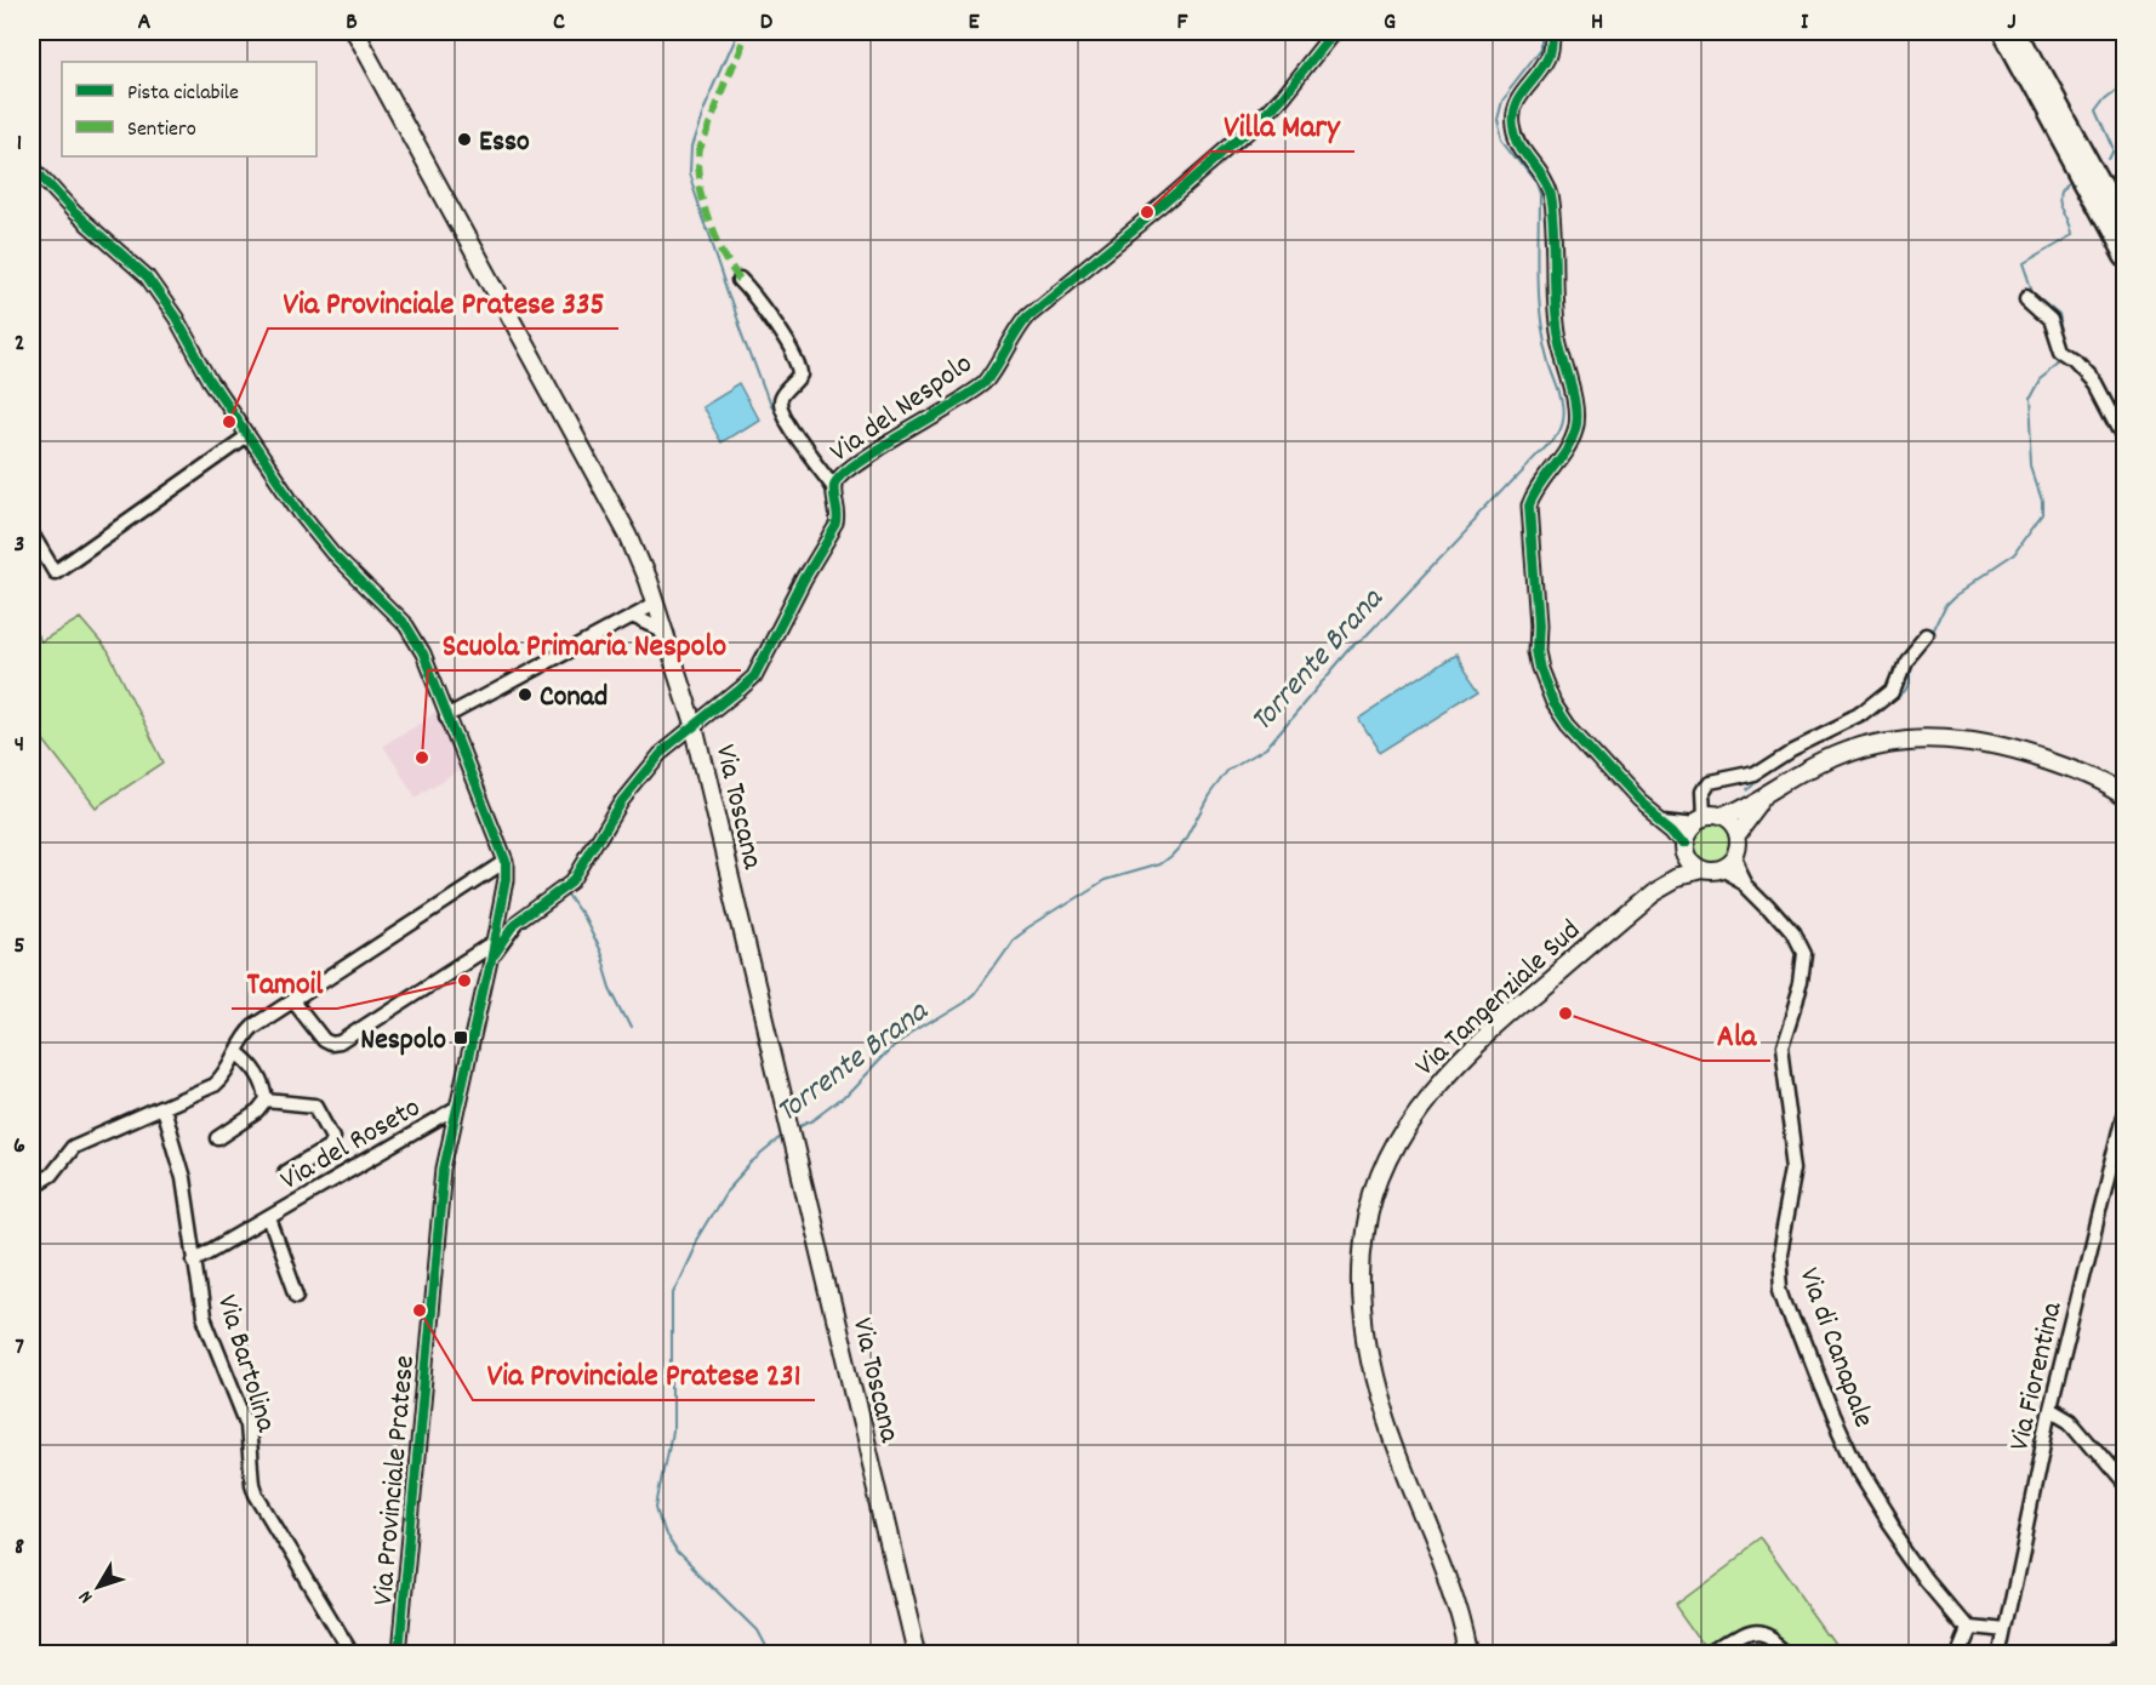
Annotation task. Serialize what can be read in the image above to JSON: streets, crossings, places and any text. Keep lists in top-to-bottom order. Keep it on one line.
{"streets":{"main road":["Via Toscana","Via Tangenziale Sud"],"street":["Via del Nespolo","Via del Roseto","Via di Canapale","Via Bartolina","Via Fiorentina","Via Provinciale Pratese"]},"crossings":[["Via del Nespolo","Via Toscana"],["Via del Nespolo","Via Provinciale Pratese"],["Via Tangenziale Sud","Via di Canapale"],["Via del Roseto","Via Bartolina"],["Via del Roseto","Via Provinciale Pratese"]],"water":["Torrente Brana"],"places":{"other":["Esso","Villa Mary","Via Provinciale Pratese 335","Conad","Scuola Primaria Nespolo","Tamoil","Ala","Via Provinciale Pratese 231"],"transit":["Nespolo"]},"legend":["Pista ciclabile","Sentiero"],"north":"bottom left","grid":{"columns":["A","B","C","D","E","F","G","H","I","J"],"rows":["1","2","3","4","5","6","7","8"]}}
